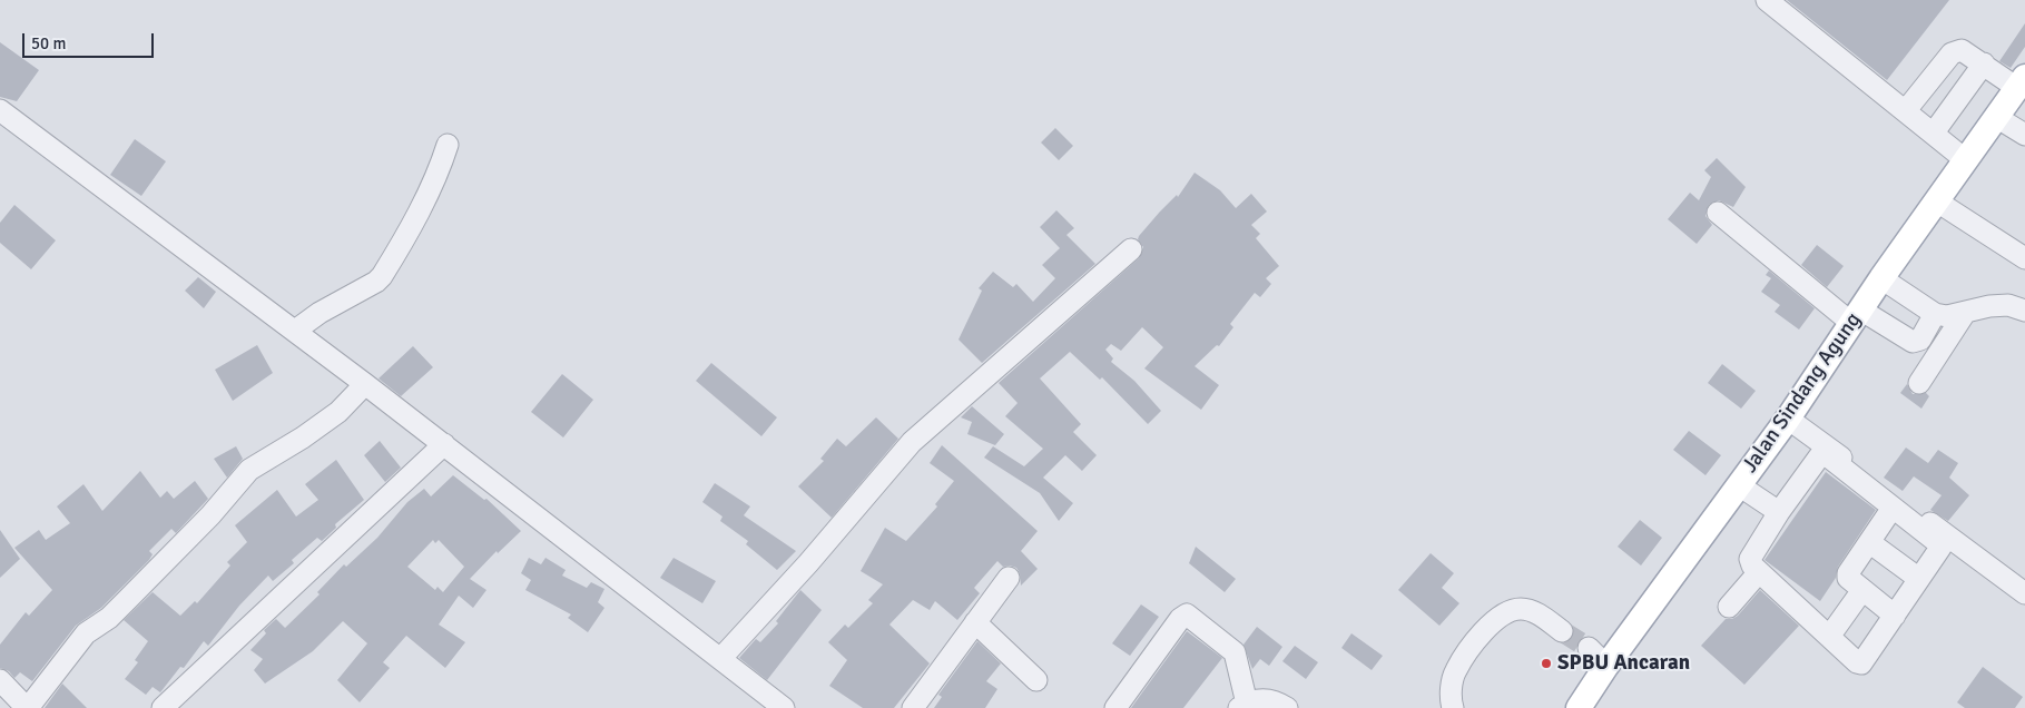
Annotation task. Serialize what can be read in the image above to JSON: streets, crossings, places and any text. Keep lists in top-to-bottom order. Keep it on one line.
{"streets":{"main road":["Jalan Sindang Agung"]},"places":["SPBU Ancaran"],"scale_bar":"50 m"}
